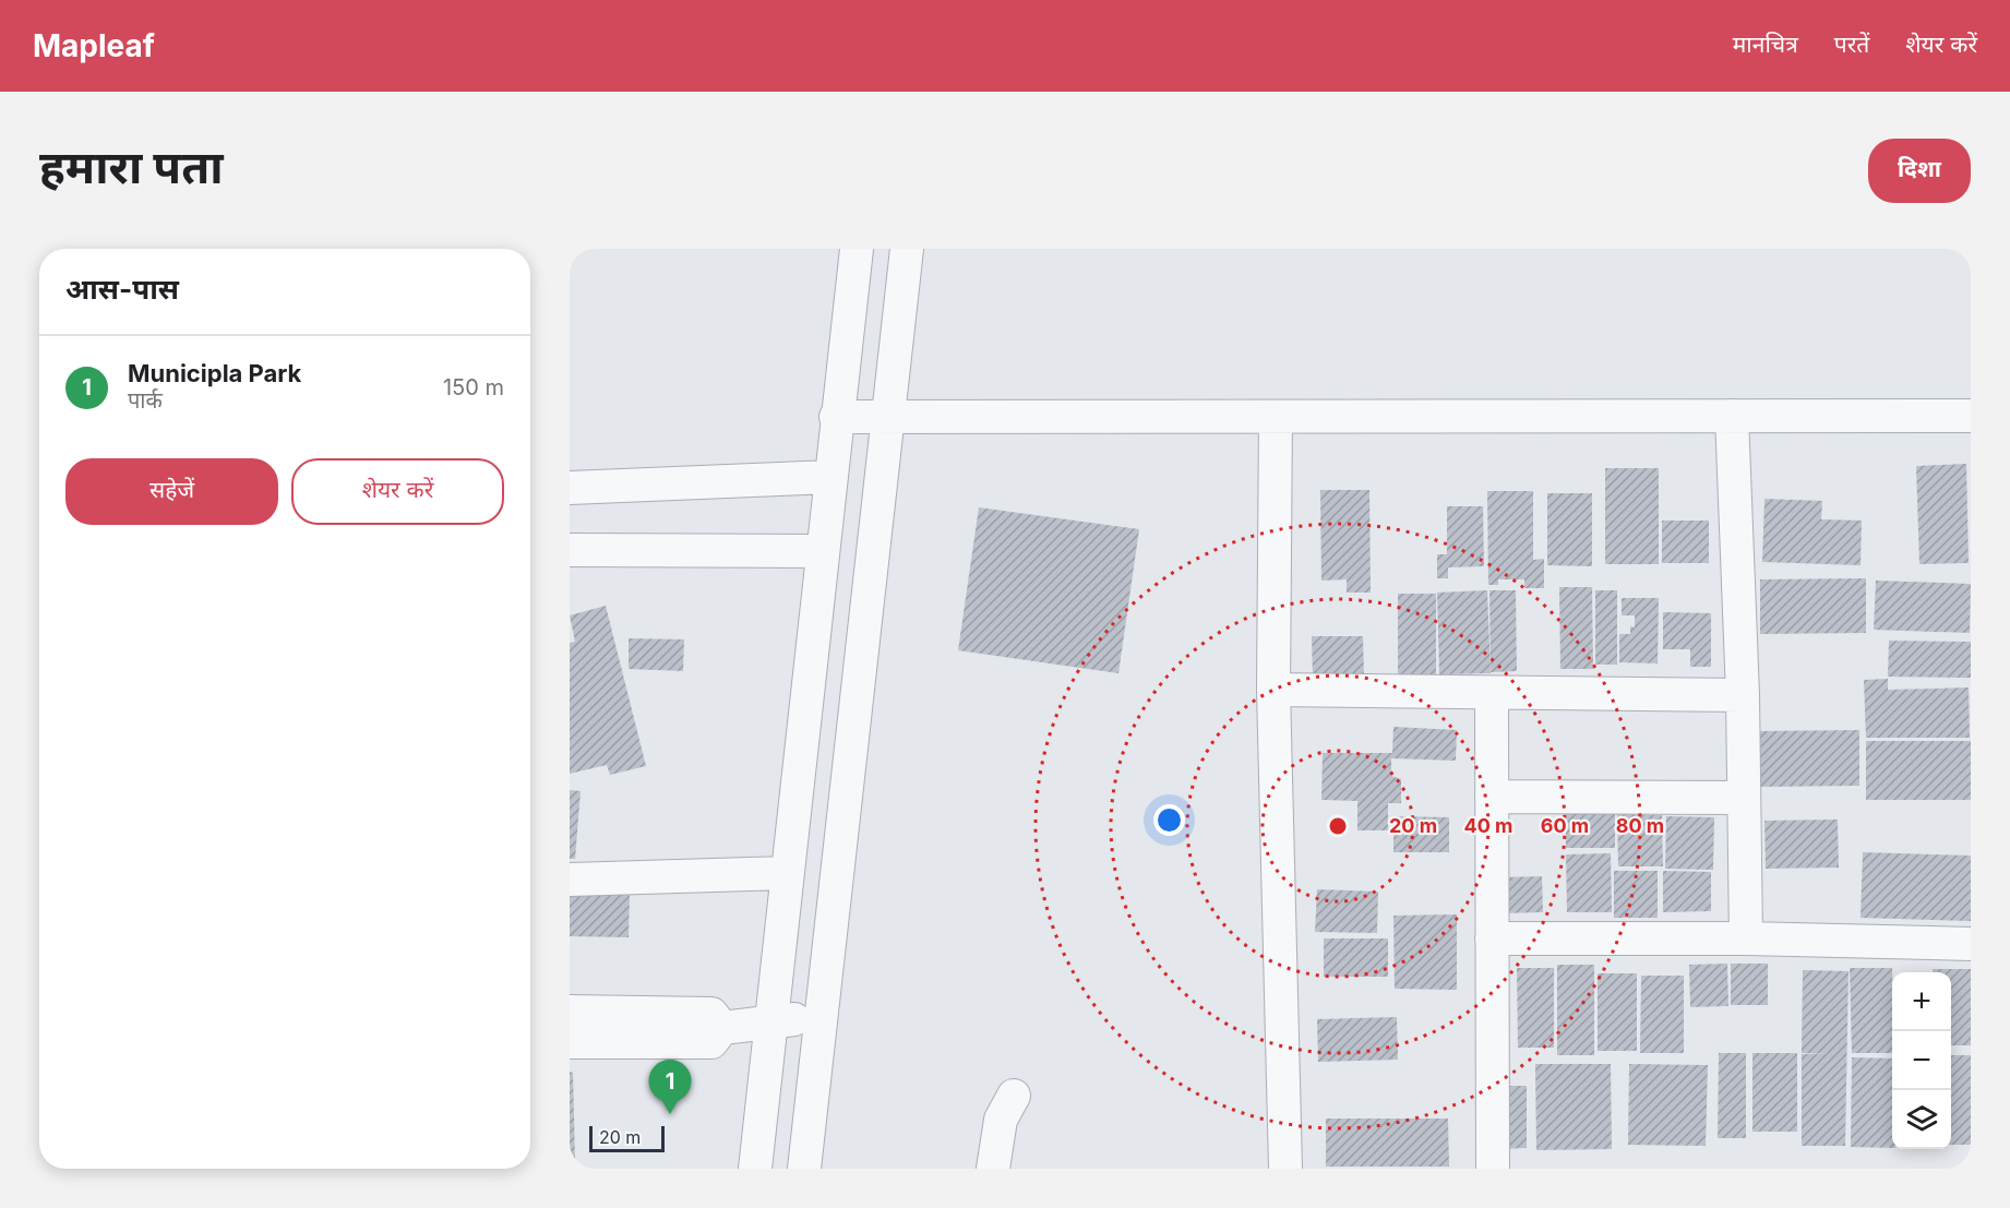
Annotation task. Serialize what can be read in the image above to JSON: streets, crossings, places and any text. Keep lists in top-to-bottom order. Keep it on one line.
{"scale_bar":"20 m","page":{"header":"Mapleaf","nav":["मानचित्र","परतें","शेयर करें"],"title":"हमारा पता","buttons":["दिशा",["सहेजें","शेयर करें"]],"heading":"आस-पास","list":[{"mark":"1","name":"Municipla Park","note":"पार्क","value":"150 m"}],"map_buttons":["+","−"],"pins":"1","scale":"20 m"},"rings":["20 m","40 m","60 m","80 m"]}
